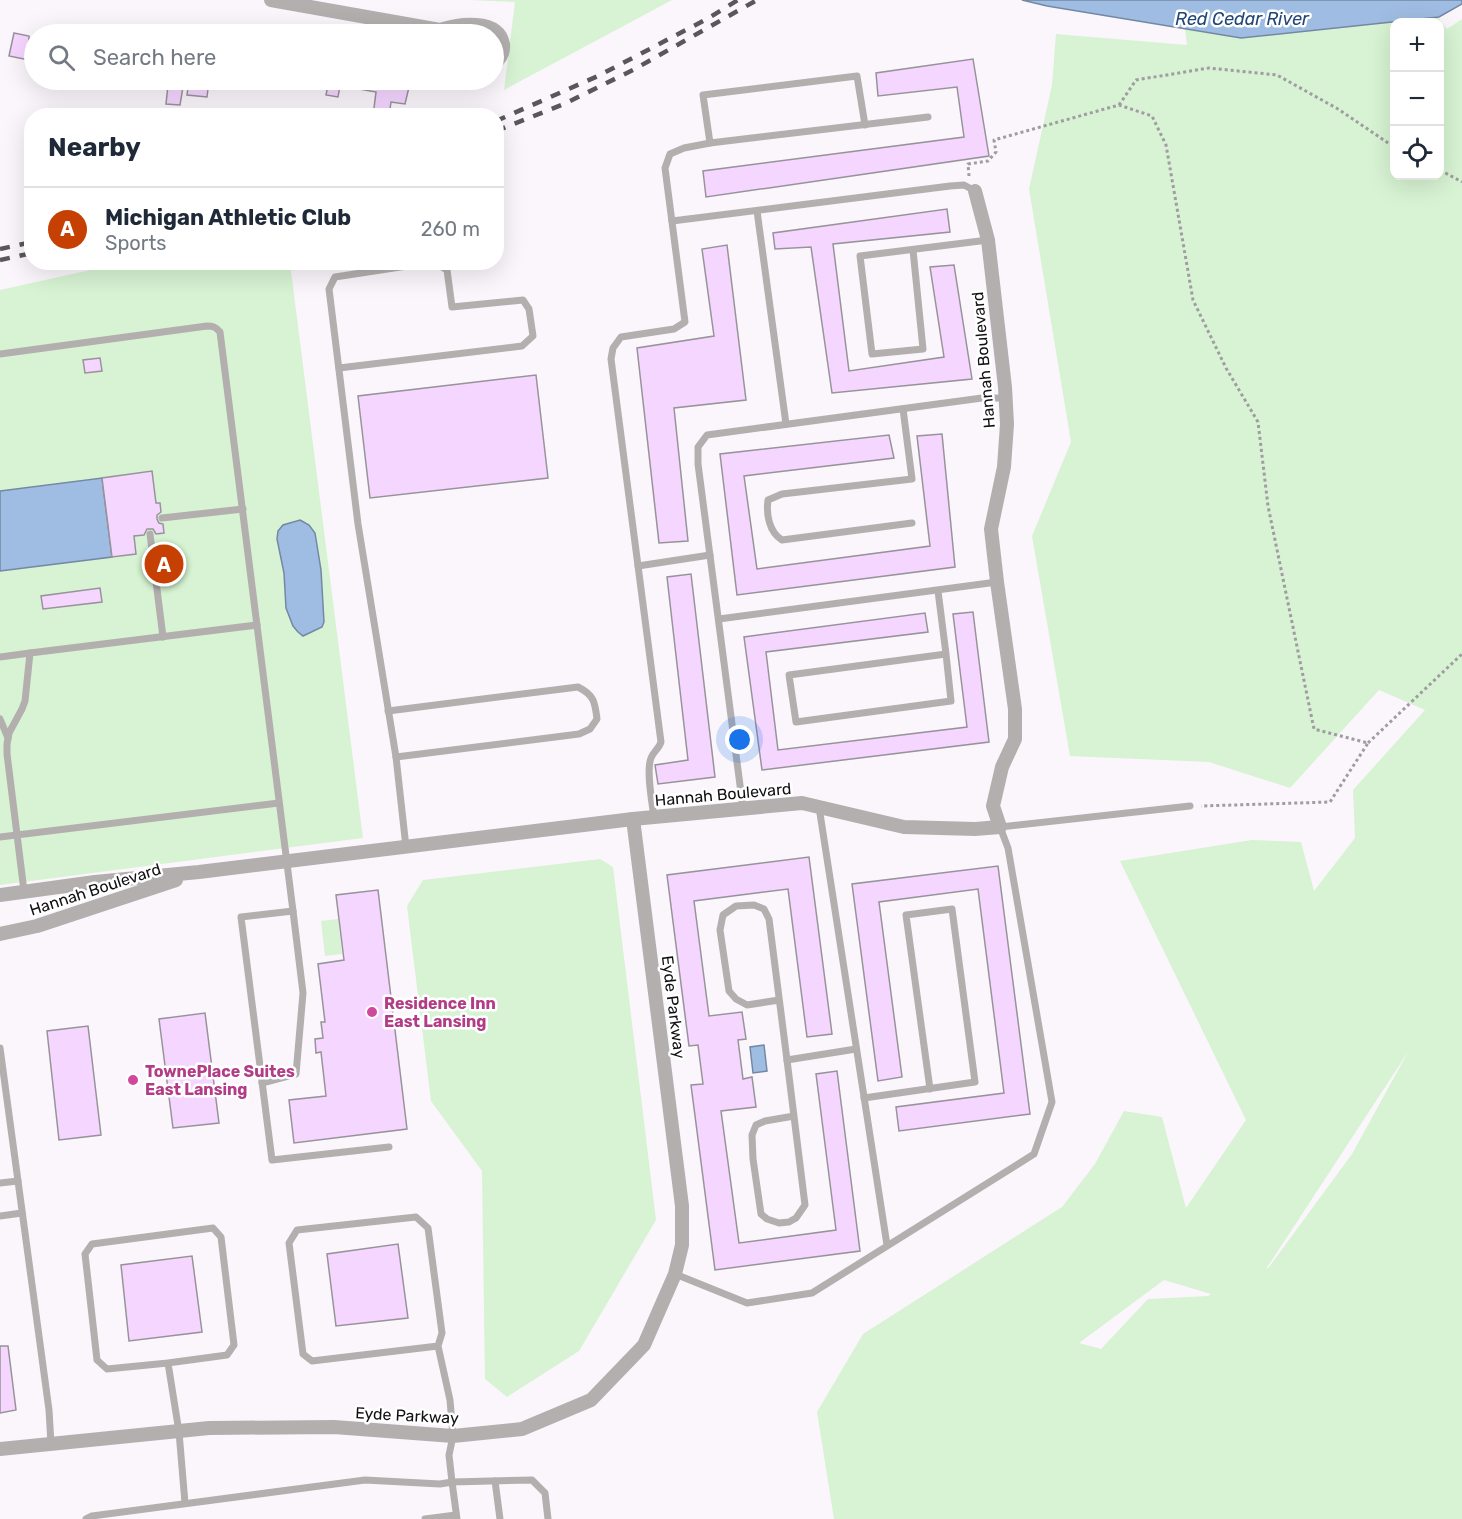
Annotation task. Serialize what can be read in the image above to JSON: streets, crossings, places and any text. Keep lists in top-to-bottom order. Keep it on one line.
{"streets":{"street":["Hannah Boulevard","Eyde Parkway"]},"crossings":[["Hannah Boulevard","Eyde Parkway"]],"water":["Red Cedar River"],"places":["Residence Inn East Lansing","TownePlace Suites East Lansing"],"page":{"map_buttons":["+","−"],"search":"Search here","heading":"Nearby","list":[{"mark":"A","name":"Michigan Athletic Club","note":"Sports","value":"260 m"}],"pins":"A"}}
